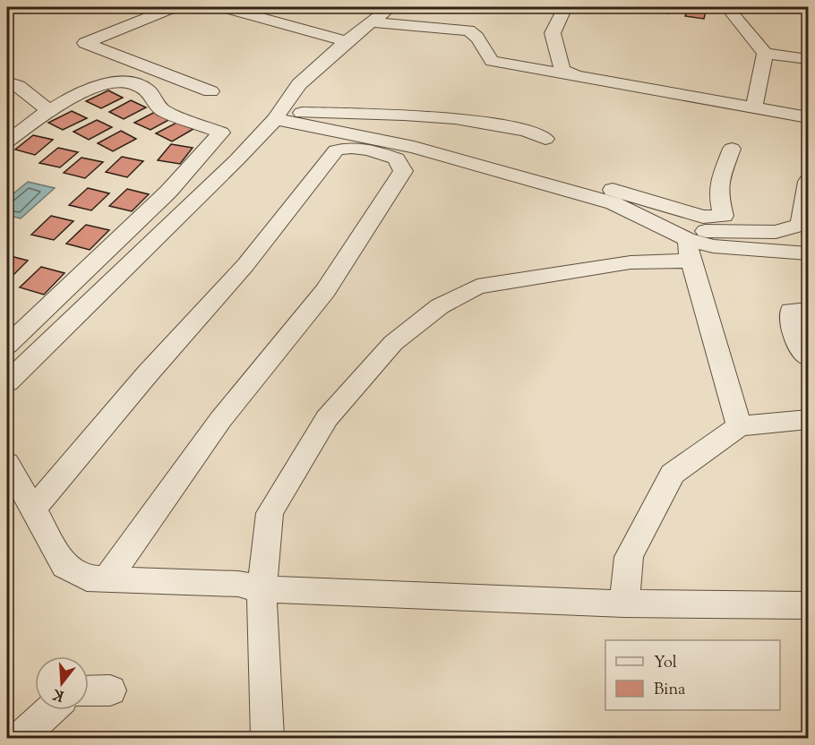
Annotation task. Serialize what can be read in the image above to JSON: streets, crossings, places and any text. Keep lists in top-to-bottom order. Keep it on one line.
{"legend":["Yol","Bina"],"north":"bottom"}
